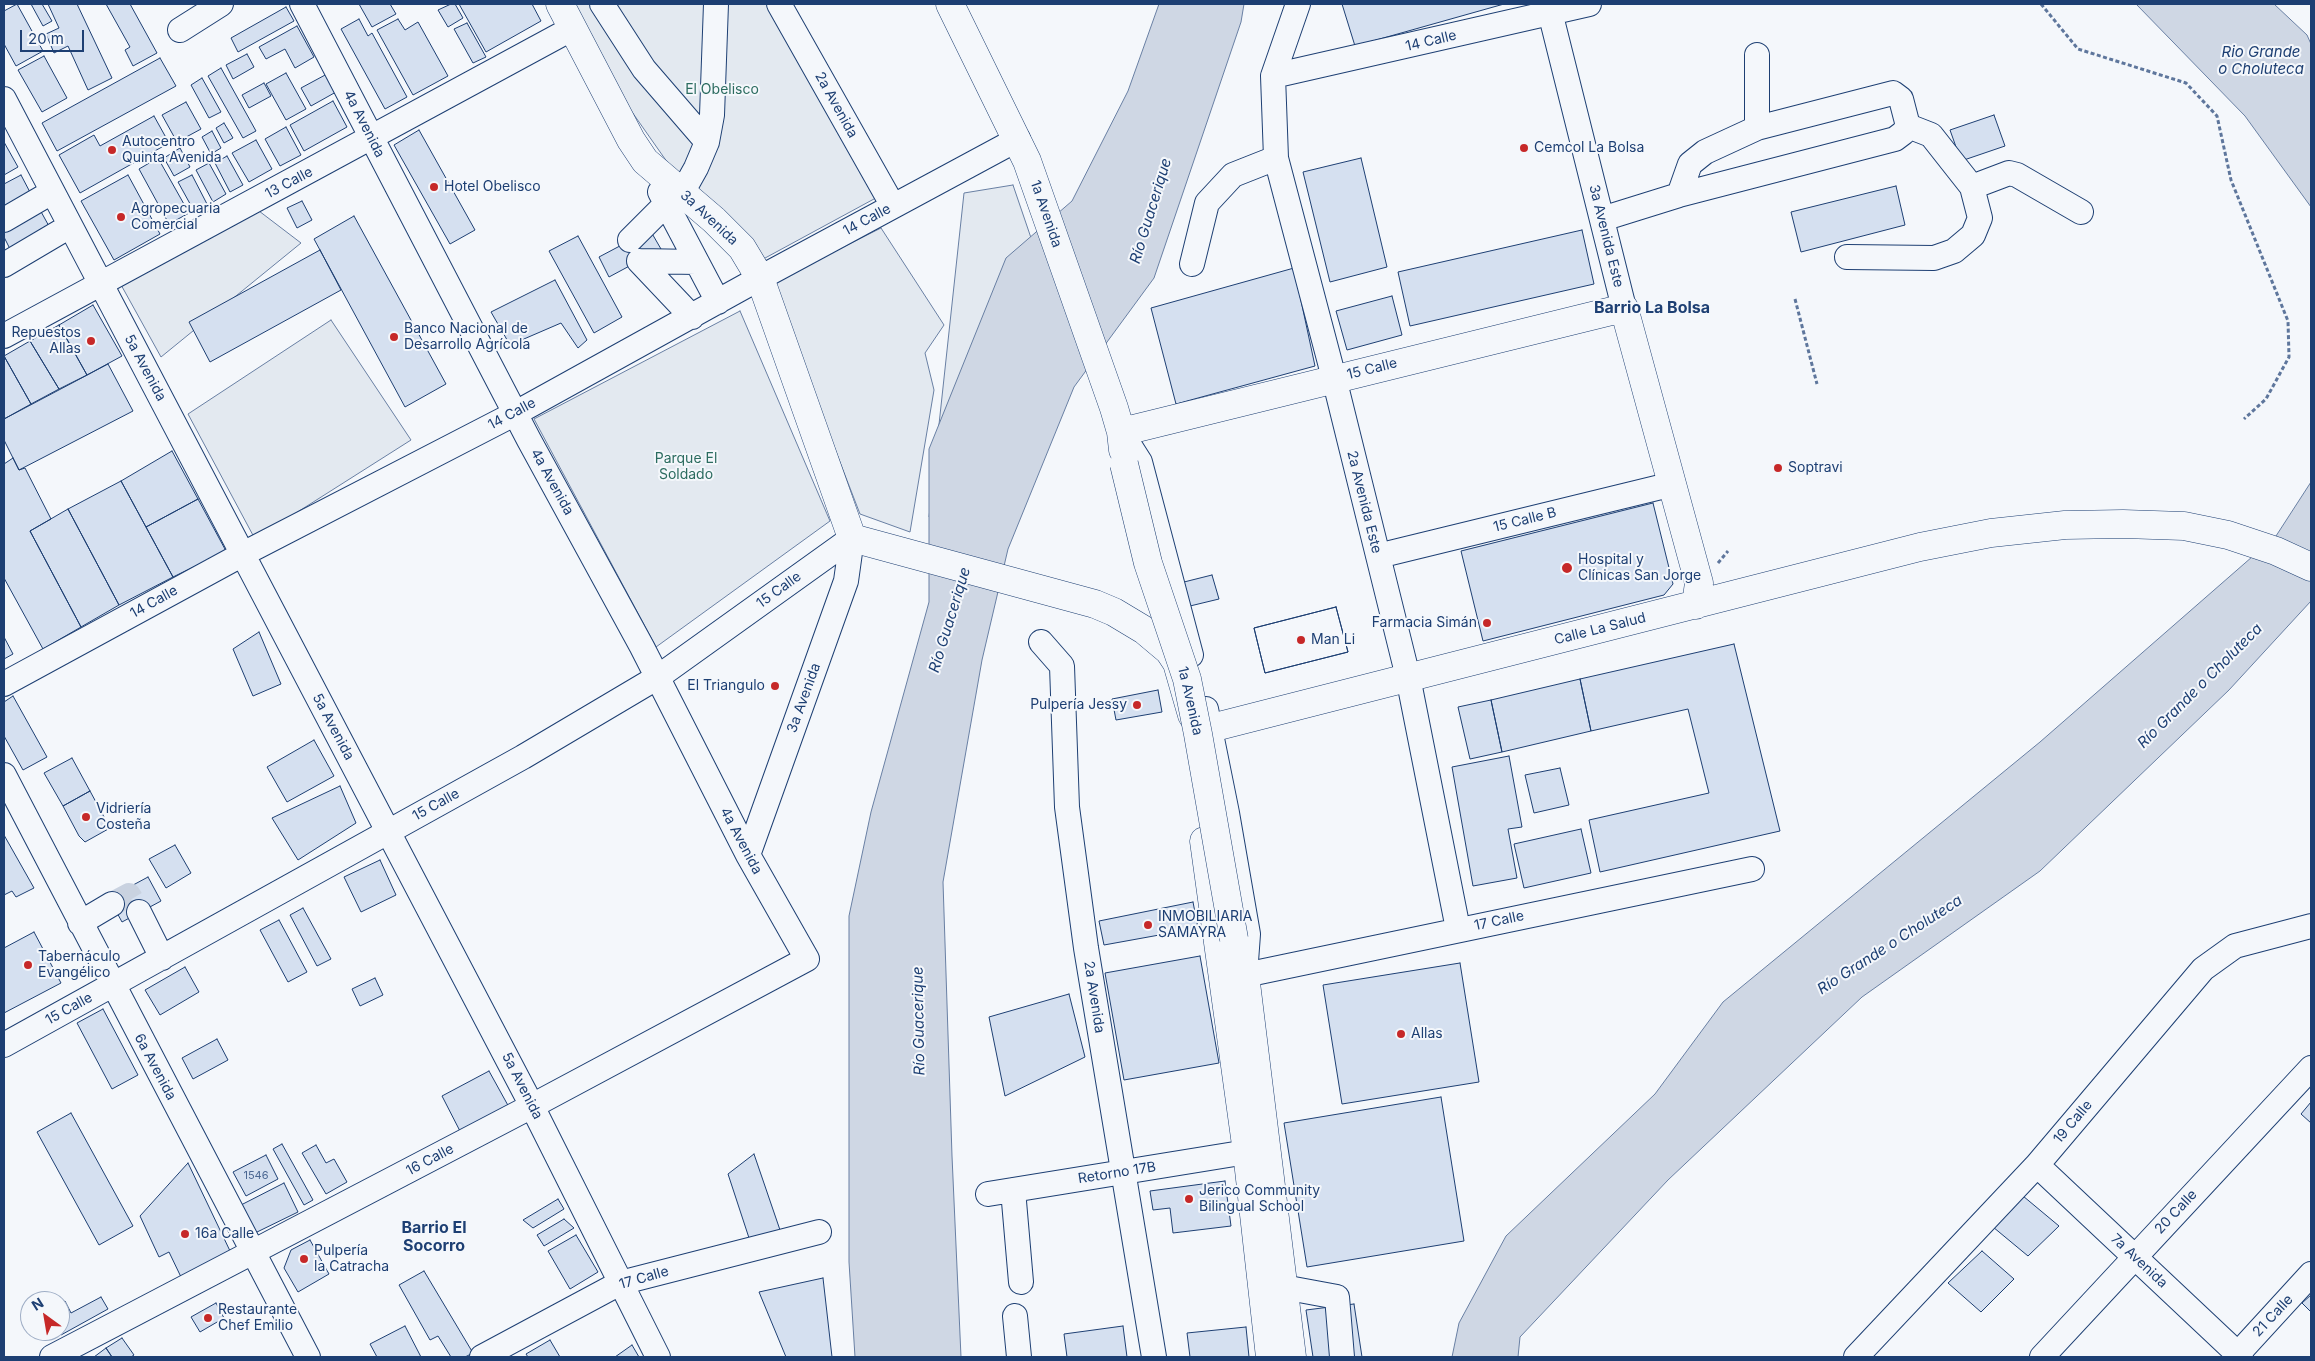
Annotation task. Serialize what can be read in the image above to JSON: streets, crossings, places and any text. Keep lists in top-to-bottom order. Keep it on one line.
{"streets":{"main road":["1a Avenida","3a Avenida","3a Avenida Este","15 Calle","Calle La Salud"],"street":["14 Calle","2a Avenida","4a Avenida","13 Calle","5a Avenida","2a Avenida Este","15 Calle B","17 Calle","6a Avenida","19 Calle","16 Calle","Retorno 17B","20 Calle","7a Avenida","21 Calle"]},"crossings":[["14 Calle","2a Avenida"],["14 Calle","4a Avenida"],["14 Calle","1a Avenida"],["14 Calle","3a Avenida"],["14 Calle","3a Avenida Este"],["14 Calle","5a Avenida"],["14 Calle","2a Avenida Este"],["2a Avenida","Retorno 17B"],["4a Avenida","13 Calle"],["4a Avenida","3a Avenida"],["4a Avenida","15 Calle"],["4a Avenida","16 Calle"],["13 Calle","3a Avenida"],["13 Calle","5a Avenida"],["1a Avenida","15 Calle"],["1a Avenida","Calle La Salud"],["1a Avenida","17 Calle"],["3a Avenida","15 Calle"],["3a Avenida Este","15 Calle"],["3a Avenida Este","15 Calle B"],["3a Avenida Este","Calle La Salud"],["5a Avenida","15 Calle"],["5a Avenida","17 Calle"],["5a Avenida","16 Calle"],["15 Calle","2a Avenida Este"],["15 Calle","6a Avenida"],["2a Avenida Este","15 Calle B"],["2a Avenida Este","Calle La Salud"],["2a Avenida Este","17 Calle"],["6a Avenida","16 Calle"],["19 Calle","7a Avenida"],["20 Calle","7a Avenida"],["7a Avenida","21 Calle"]],"districts":["Barrio La Bolsa","Barrio El Socorro"],"water":["Rio Grande o Choluteca","Río Guacerique","Río Grande o Choluteca"],"parks":["El Obelisco","Parque El Soldado"],"places":["Cemcol La Bolsa","Autocentro Quinta Avenida","Hotel Obelisco","Agropecuaria Comercial","Banco Nacional de Desarrollo Agrícola","Repuestos Allas","Soptravi","Hospital y Clínicas San Jorge","Farmacia Simán","Man Li","El Triangulo","Pulpería Jessy","Vidriería Costeña","INMOBILIARIA SAMAYRA","Tabernáculo Evangélico","Allas","Jerico Community Bilingual School","16a Calle","Pulpería la Catracha","Restaurante Chef Emilio"],"house_numbers":["1546"],"scale_bar":"20 m","north":"top left"}
